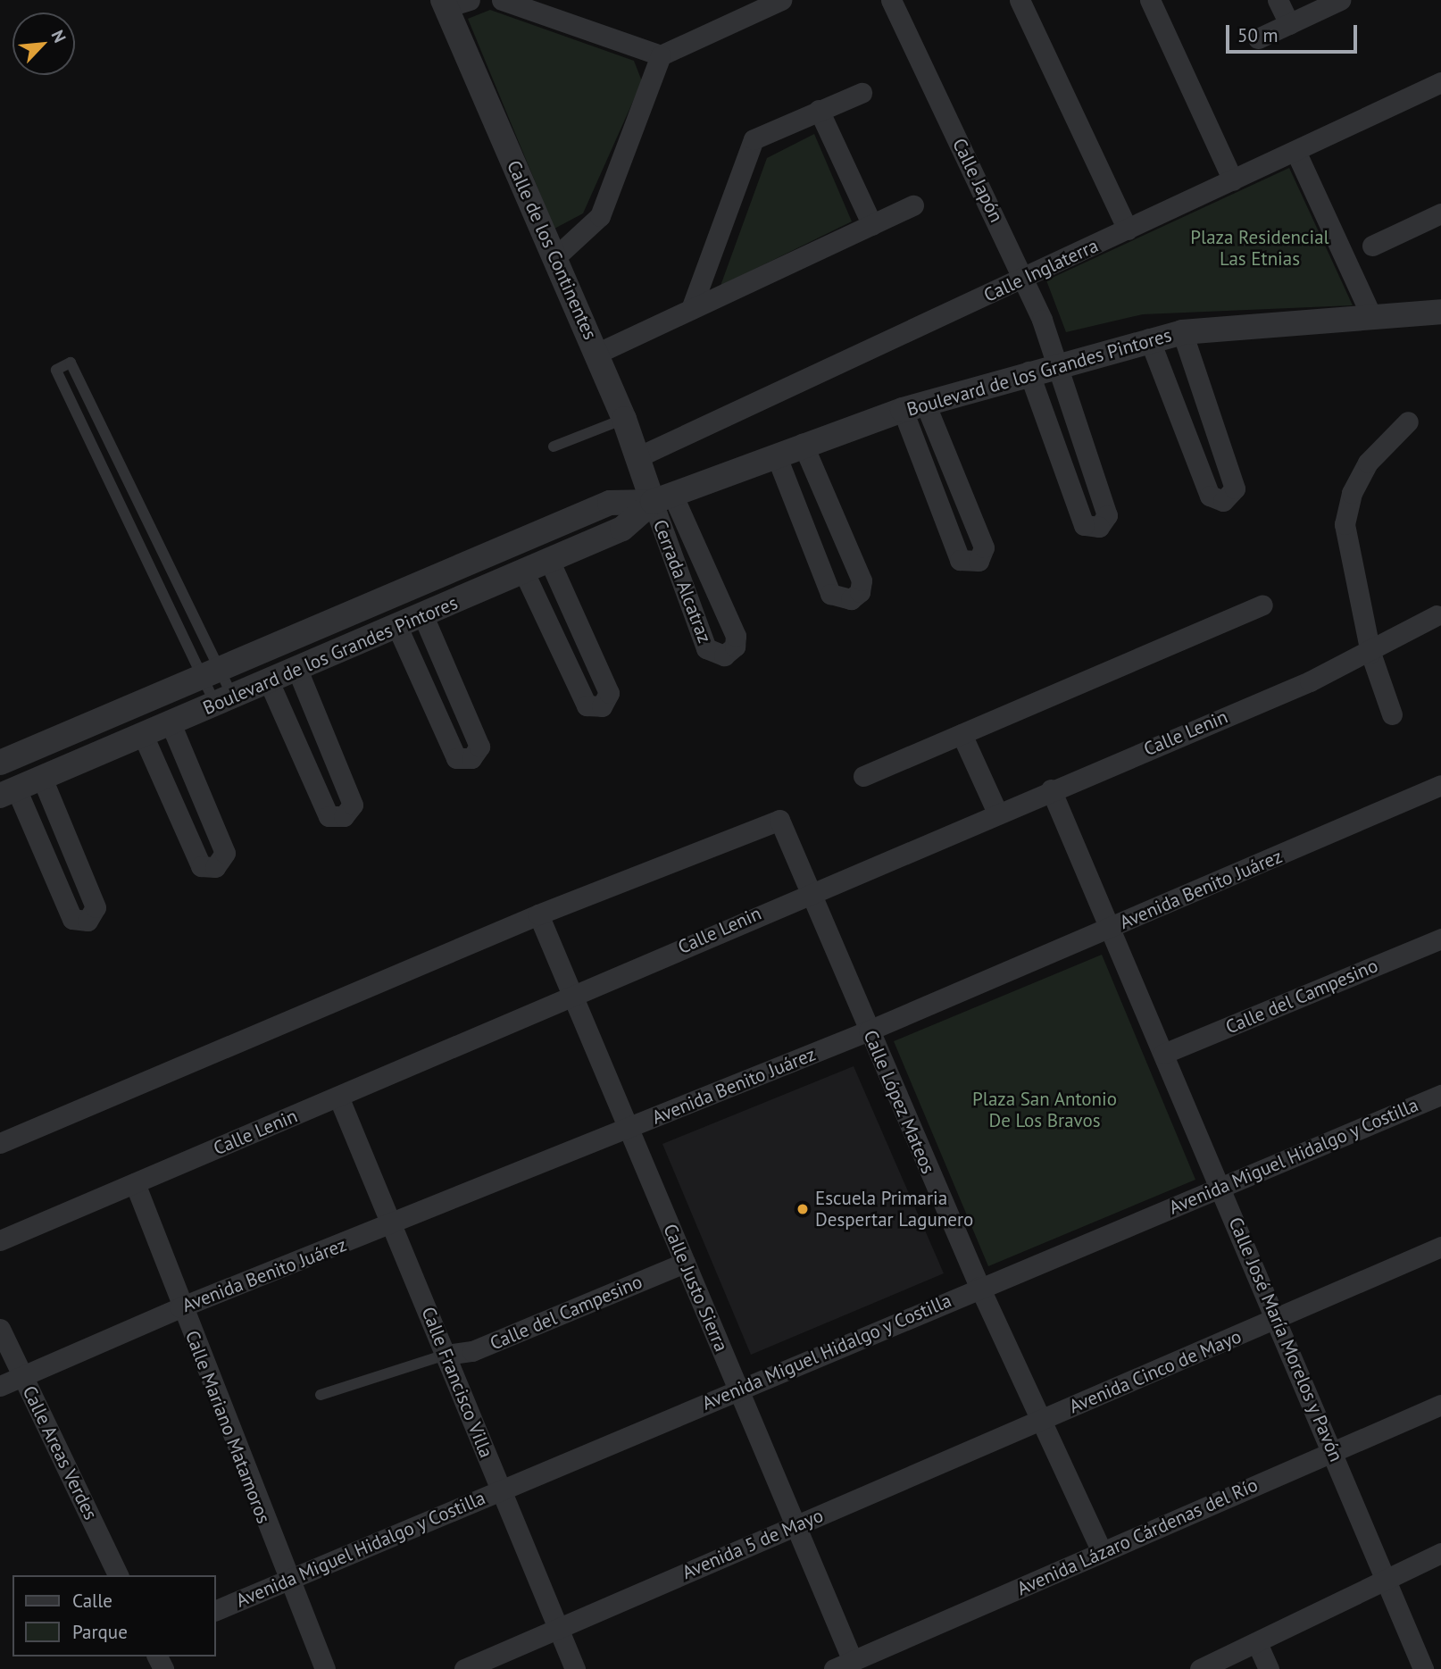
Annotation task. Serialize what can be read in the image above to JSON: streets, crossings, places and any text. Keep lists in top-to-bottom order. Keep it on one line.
{"streets":{"street":["Calle Japón","Calle de los Continentes","Calle Inglaterra","Boulevard de los Grandes Pintores","Cerrada Alcatraz","Calle Lenin","Avenida Benito Juárez","Calle del Campesino","Calle López Mateos","Avenida Miguel Hidalgo y Costilla","Calle Justo Sierra","Calle José María Morelos y Pavón","Avenida Cinco de Mayo","Calle Francisco Villa","Calle Mariano Matamoros","Calle Areas Verdes","Avenida Lázaro Cárdenas del Río","Avenida 5 de Mayo"]},"crossings":[["Calle Japón","Calle Inglaterra"],["Calle Japón","Boulevard de los Grandes Pintores"],["Calle de los Continentes","Calle Inglaterra"],["Calle de los Continentes","Boulevard de los Grandes Pintores"],["Calle de los Continentes","Cerrada Alcatraz"],["Boulevard de los Grandes Pintores","Cerrada Alcatraz"],["Calle Lenin","Calle López Mateos"],["Calle Lenin","Calle Justo Sierra"],["Calle Lenin","Calle José María Morelos y Pavón"],["Calle Lenin","Calle Francisco Villa"],["Calle Lenin","Calle Mariano Matamoros"],["Avenida Benito Juárez","Calle López Mateos"],["Avenida Benito Juárez","Calle Justo Sierra"],["Avenida Benito Juárez","Calle José María Morelos y Pavón"],["Avenida Benito Juárez","Calle Francisco Villa"],["Avenida Benito Juárez","Calle Mariano Matamoros"],["Avenida Benito Juárez","Calle Areas Verdes"],["Calle del Campesino","Calle Justo Sierra"],["Calle del Campesino","Calle José María Morelos y Pavón"],["Calle del Campesino","Calle Francisco Villa"],["Calle López Mateos","Avenida Miguel Hidalgo y Costilla"],["Calle López Mateos","Calle Justo Sierra"],["Calle López Mateos","Avenida Cinco de Mayo"],["Calle López Mateos","Avenida Lázaro Cárdenas del Río"],["Calle López Mateos","Avenida 5 de Mayo"],["Avenida Miguel Hidalgo y Costilla","Calle Justo Sierra"],["Avenida Miguel Hidalgo y Costilla","Calle José María Morelos y Pavón"],["Avenida Miguel Hidalgo y Costilla","Calle Francisco Villa"],["Avenida Miguel Hidalgo y Costilla","Calle Mariano Matamoros"],["Calle Justo Sierra","Avenida Lázaro Cárdenas del Río"],["Calle Justo Sierra","Avenida 5 de Mayo"],["Calle José María Morelos y Pavón","Avenida Cinco de Mayo"],["Calle José María Morelos y Pavón","Avenida Lázaro Cárdenas del Río"],["Avenida Cinco de Mayo","Avenida 5 de Mayo"],["Calle Francisco Villa","Avenida 5 de Mayo"]],"parks":["Plaza Residencial Las Etnias","Plaza San Antonio De Los Bravos"],"places":["Escuela Primaria Despertar Lagunero"],"legend":["Calle","Parque"],"scale_bar":"50 m","north":"top right"}
